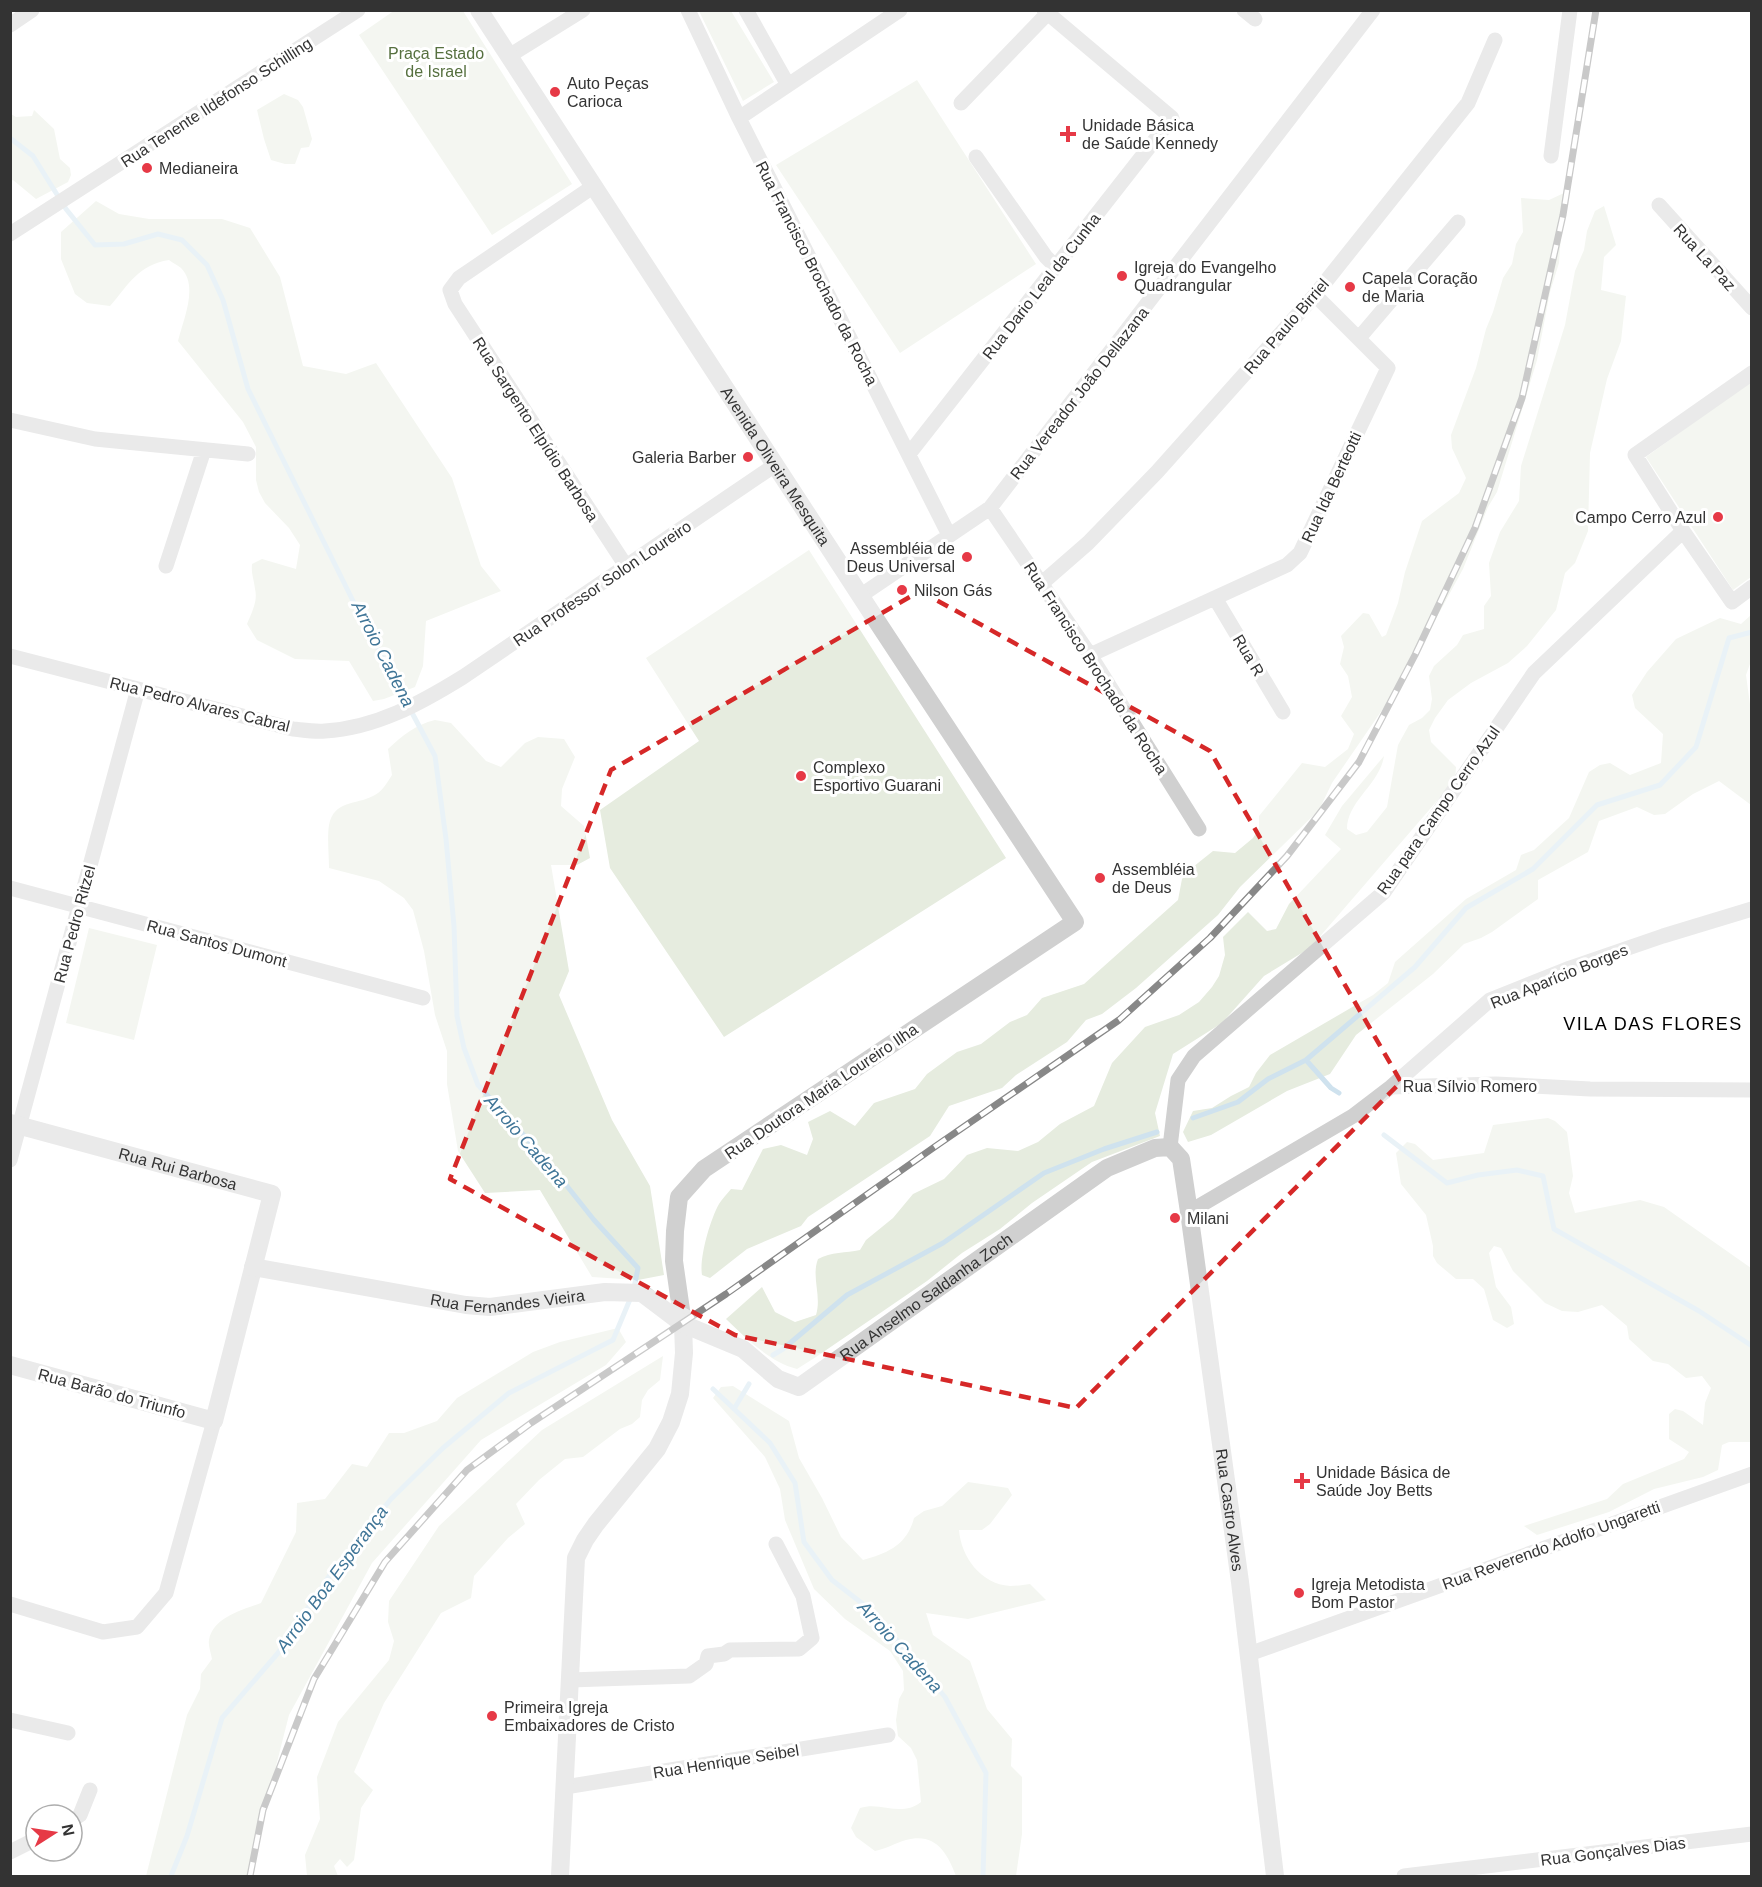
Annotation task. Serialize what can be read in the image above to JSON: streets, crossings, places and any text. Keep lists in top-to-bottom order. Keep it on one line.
{"streets":{"street":["Rua Tenente Ildefonso Schilling","Rua La Paz","Rua Francisco Brochado da Rocha","Rua Dario Leal da Cunha","Rua Paulo Birriel","Rua Vereador João Dellazana","Rua Sargento Elpídio Barbosa","Avenida Oliveira Mesquita","Rua Ida Berteotti","Rua Professor Solon Loureiro","Rua R","Rua Pedro Alvares Cabral","Rua para Campo Cerro Azul","Rua Pedro Ritzel","Rua Santos Dumont","Rua Aparício Borges","Rua Sílvio Romero","Rua Doutora Maria Loureiro Ilha","Rua Rui Barbosa","Rua Fernandes Vieira","Rua Anselmo Saldanha Zoch","Rua Barão do Triunfo","Rua Castro Alves","Rua Reverendo Adolfo Ungaretti","Rua Henrique Seibel","Rua Gonçalves Dias"]},"crossings":[["Rua Francisco Brochado da Rocha","Rua Dario Leal da Cunha"],["Rua Francisco Brochado da Rocha","Rua Paulo Birriel"],["Rua Francisco Brochado da Rocha","Rua Vereador João Dellazana"],["Rua Francisco Brochado da Rocha","Rua Ida Berteotti"],["Rua Paulo Birriel","Rua Ida Berteotti"],["Rua Vereador João Dellazana","Avenida Oliveira Mesquita"],["Rua Sargento Elpídio Barbosa","Avenida Oliveira Mesquita"],["Rua Sargento Elpídio Barbosa","Rua Professor Solon Loureiro"],["Avenida Oliveira Mesquita","Rua Professor Solon Loureiro"],["Avenida Oliveira Mesquita","Rua Doutora Maria Loureiro Ilha"],["Rua Ida Berteotti","Rua R"],["Rua Professor Solon Loureiro","Rua Pedro Alvares Cabral"],["Rua Pedro Alvares Cabral","Rua Pedro Ritzel"],["Rua para Campo Cerro Azul","Rua Anselmo Saldanha Zoch"],["Rua para Campo Cerro Azul","Rua Castro Alves"],["Rua Pedro Ritzel","Rua Santos Dumont"],["Rua Pedro Ritzel","Rua Rui Barbosa"],["Rua Aparício Borges","Rua Sílvio Romero"],["Rua Sílvio Romero","Rua Castro Alves"],["Rua Doutora Maria Loureiro Ilha","Rua Fernandes Vieira"],["Rua Doutora Maria Loureiro Ilha","Rua Anselmo Saldanha Zoch"],["Rua Rui Barbosa","Rua Fernandes Vieira"],["Rua Fernandes Vieira","Rua Anselmo Saldanha Zoch"],["Rua Anselmo Saldanha Zoch","Rua Castro Alves"],["Rua Castro Alves","Rua Reverendo Adolfo Ungaretti"]],"districts":["VILA DAS FLORES"],"water":["Arroio Cadena","Arroio Boa Esperança"],"parks":["Praça Estado de Israel"],"places":{"other":["Auto Peças Carioca","Medianeira","Igreja do Evangelho Quadrangular","Capela Coração de Maria","Galeria Barber","Campo Cerro Azul","Assembléia de Deus Universal","Nilson Gás","Complexo Esportivo Guarani","Assembléia de Deus","Milani","Igreja Metodista Bom Pastor","Primeira Igreja Embaixadores de Cristo"],"health":["Unidade Básica de Saúde Kennedy","Unidade Básica de Saúde Joy Betts"]},"north":"right"}
